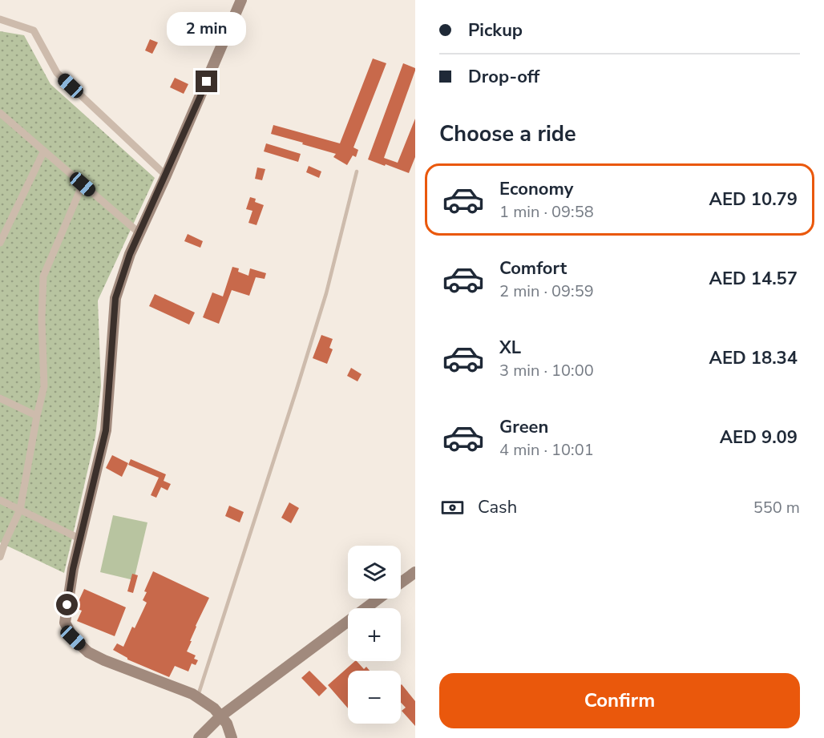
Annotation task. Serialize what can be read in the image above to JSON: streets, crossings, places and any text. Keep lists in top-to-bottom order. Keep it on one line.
{"page":{"banner":["Pickup","Drop-off"],"bubble":"2 min","heading":"Choose a ride","list":[{"name":"Economy","note":"1 min · 09:58","value":"AED 10.79"},{"name":"Comfort","note":"2 min · 09:59","value":"AED 14.57"},{"name":"XL","note":"3 min · 10:00","value":"AED 18.34"},{"name":"Green","note":"4 min · 10:01","value":"AED 9.09"}],"pay":["Cash","550 m"],"map_buttons":["+","−"],"buttons":"Confirm"}}
